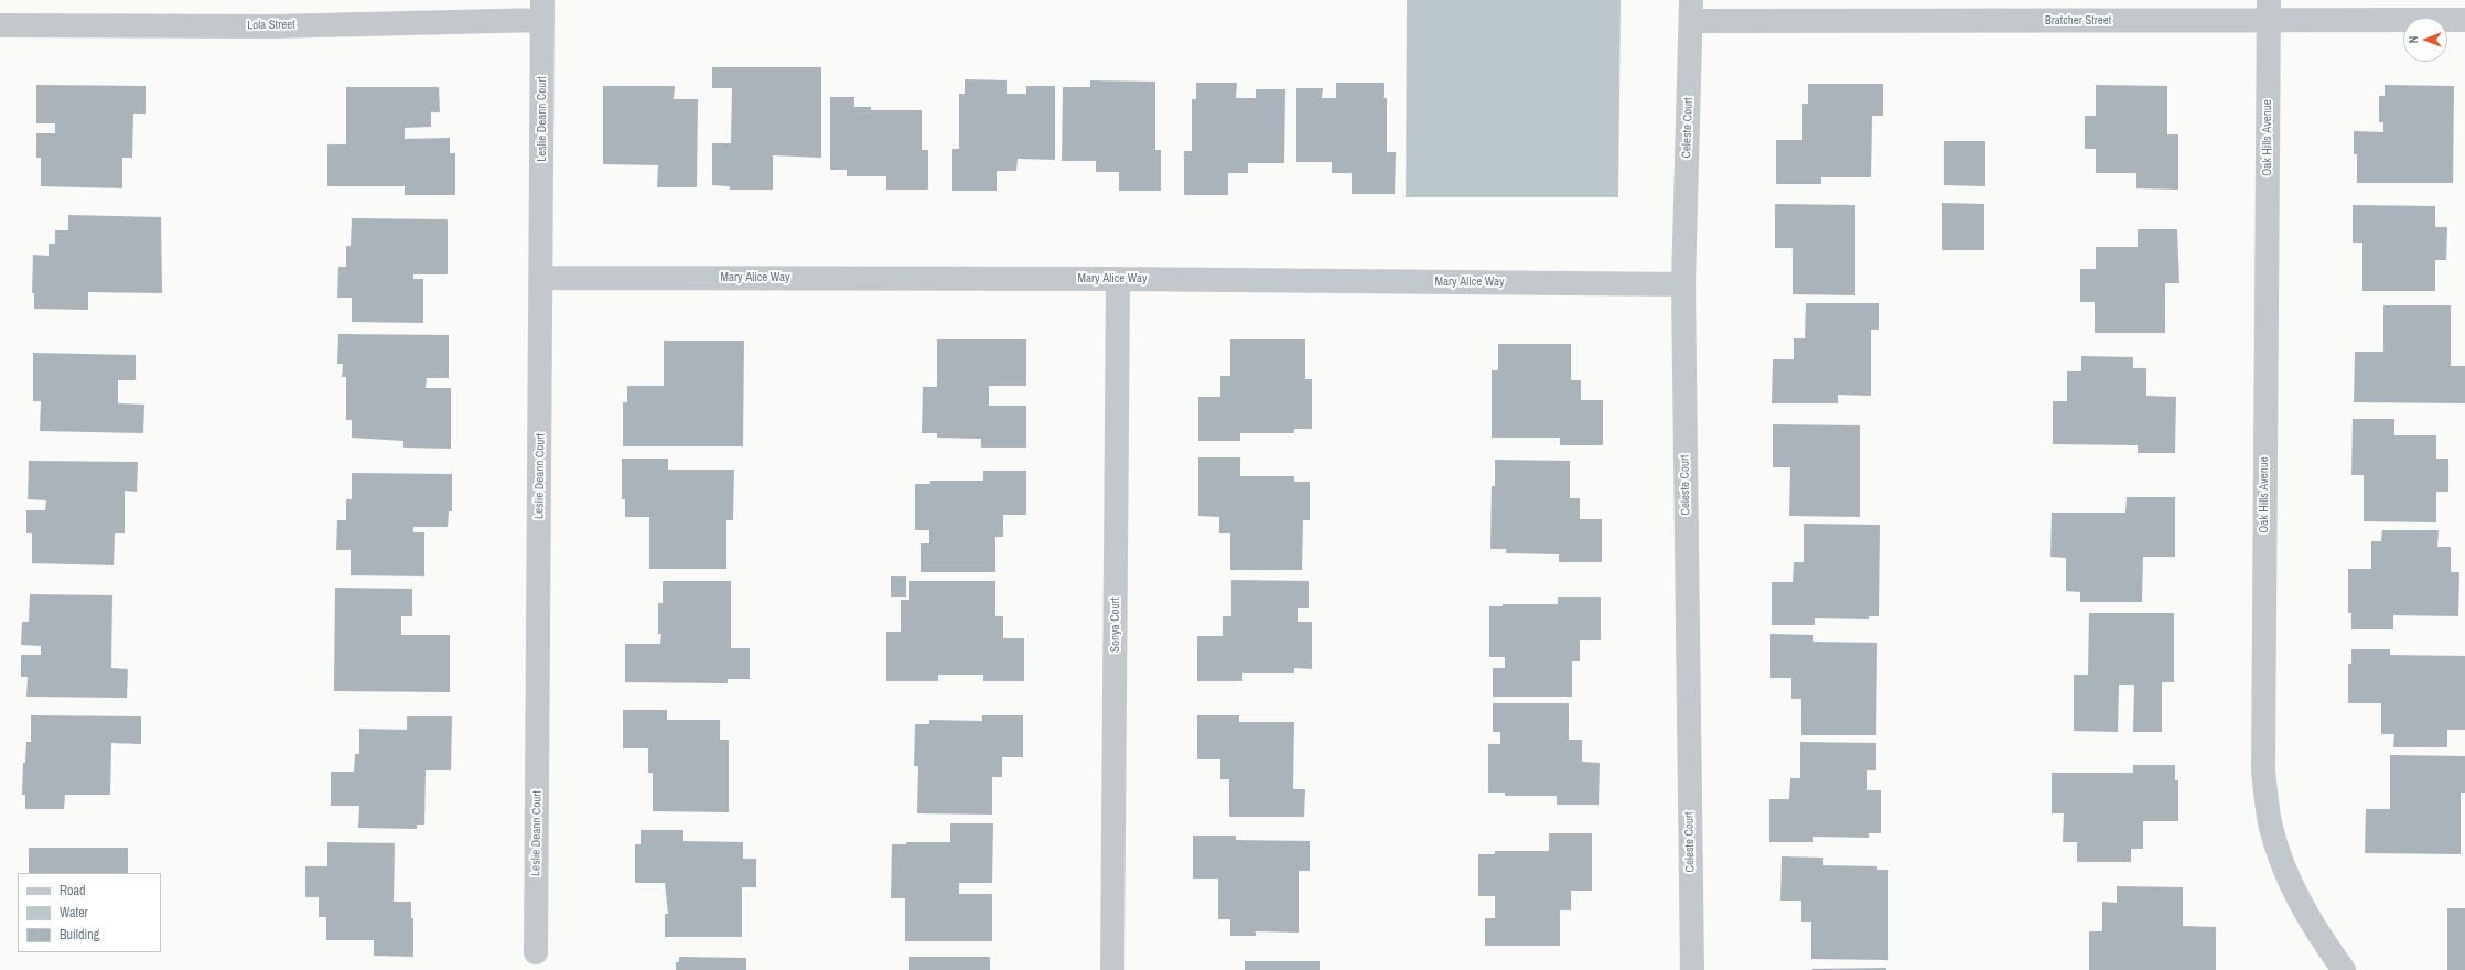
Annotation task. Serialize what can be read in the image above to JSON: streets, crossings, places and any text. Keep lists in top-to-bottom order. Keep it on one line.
{"streets":{"street":["Bratcher Street","Lola Street","Leslie Deann Court","Celeste Court","Oak Hills Avenue","Mary Alice Way","Sonya Court"]},"crossings":[["Bratcher Street","Celeste Court"],["Bratcher Street","Oak Hills Avenue"],["Lola Street","Leslie Deann Court"],["Leslie Deann Court","Mary Alice Way"],["Celeste Court","Mary Alice Way"],["Mary Alice Way","Sonya Court"]],"legend":["Road","Water","Building"],"north":"left"}
